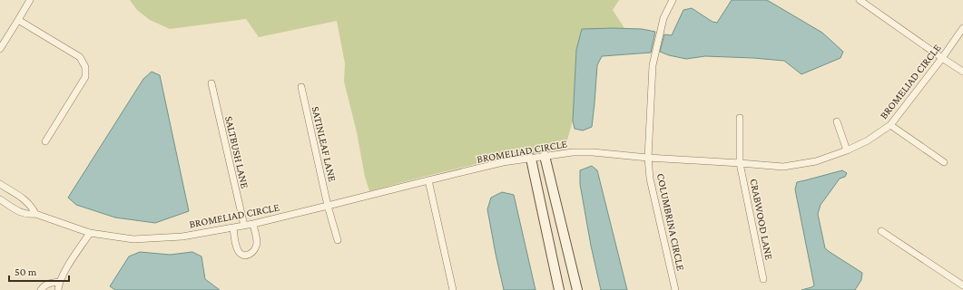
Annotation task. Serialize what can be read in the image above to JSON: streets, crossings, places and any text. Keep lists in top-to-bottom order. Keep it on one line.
{"streets":{"street":["BROMELIAD CIRCLE","SATINLEAF LANE","SALTBUSH LANE","CRABWOOD LANE","COLUMBRINA CIRCLE"]},"crossings":[["BROMELIAD CIRCLE","SATINLEAF LANE"],["BROMELIAD CIRCLE","SALTBUSH LANE"],["BROMELIAD CIRCLE","CRABWOOD LANE"],["BROMELIAD CIRCLE","COLUMBRINA CIRCLE"]],"scale_bar":"50 m"}
